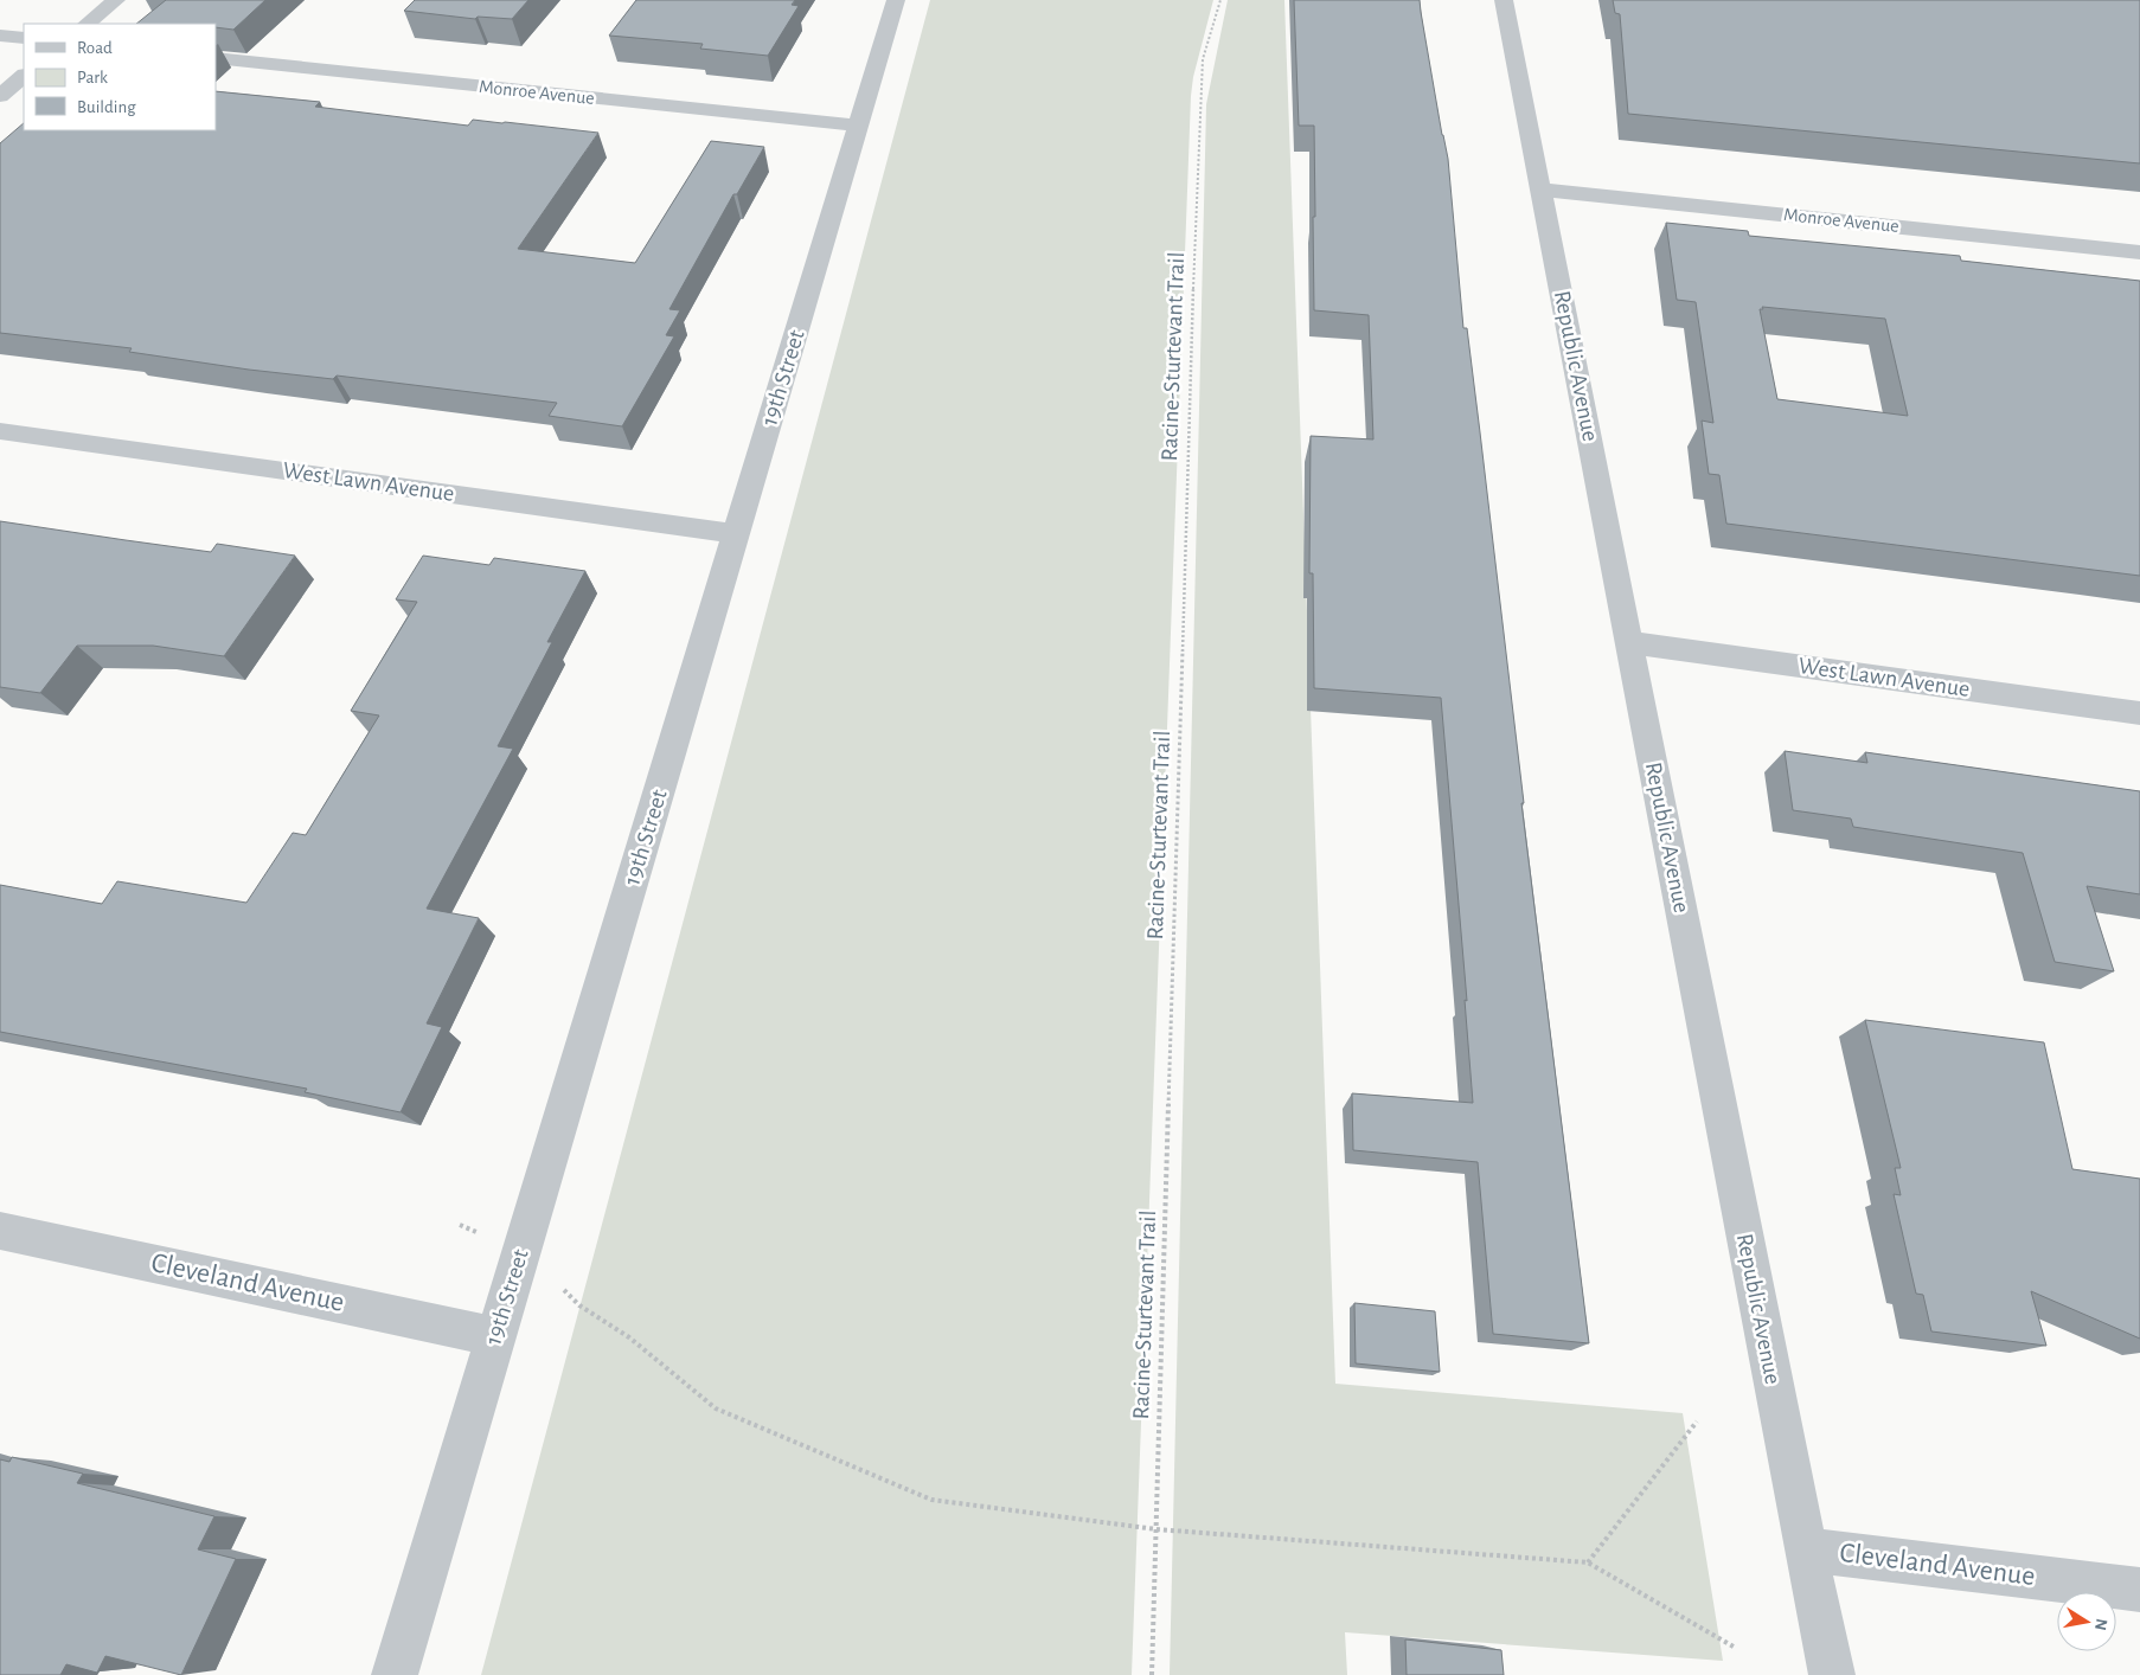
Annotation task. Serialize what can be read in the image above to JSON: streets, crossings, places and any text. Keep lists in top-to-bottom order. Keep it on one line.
{"streets":{"street":["Monroe Avenue","Republic Avenue","19th Street","West Lawn Avenue","Cleveland Avenue"],"path":["Racine-Sturtevant Trail"]},"crossings":[["Monroe Avenue","Republic Avenue"],["Monroe Avenue","19th Street"],["Republic Avenue","West Lawn Avenue"],["Republic Avenue","Cleveland Avenue"],["19th Street","West Lawn Avenue"],["19th Street","Cleveland Avenue"]],"legend":["Road","Park","Building"],"north":"right"}
